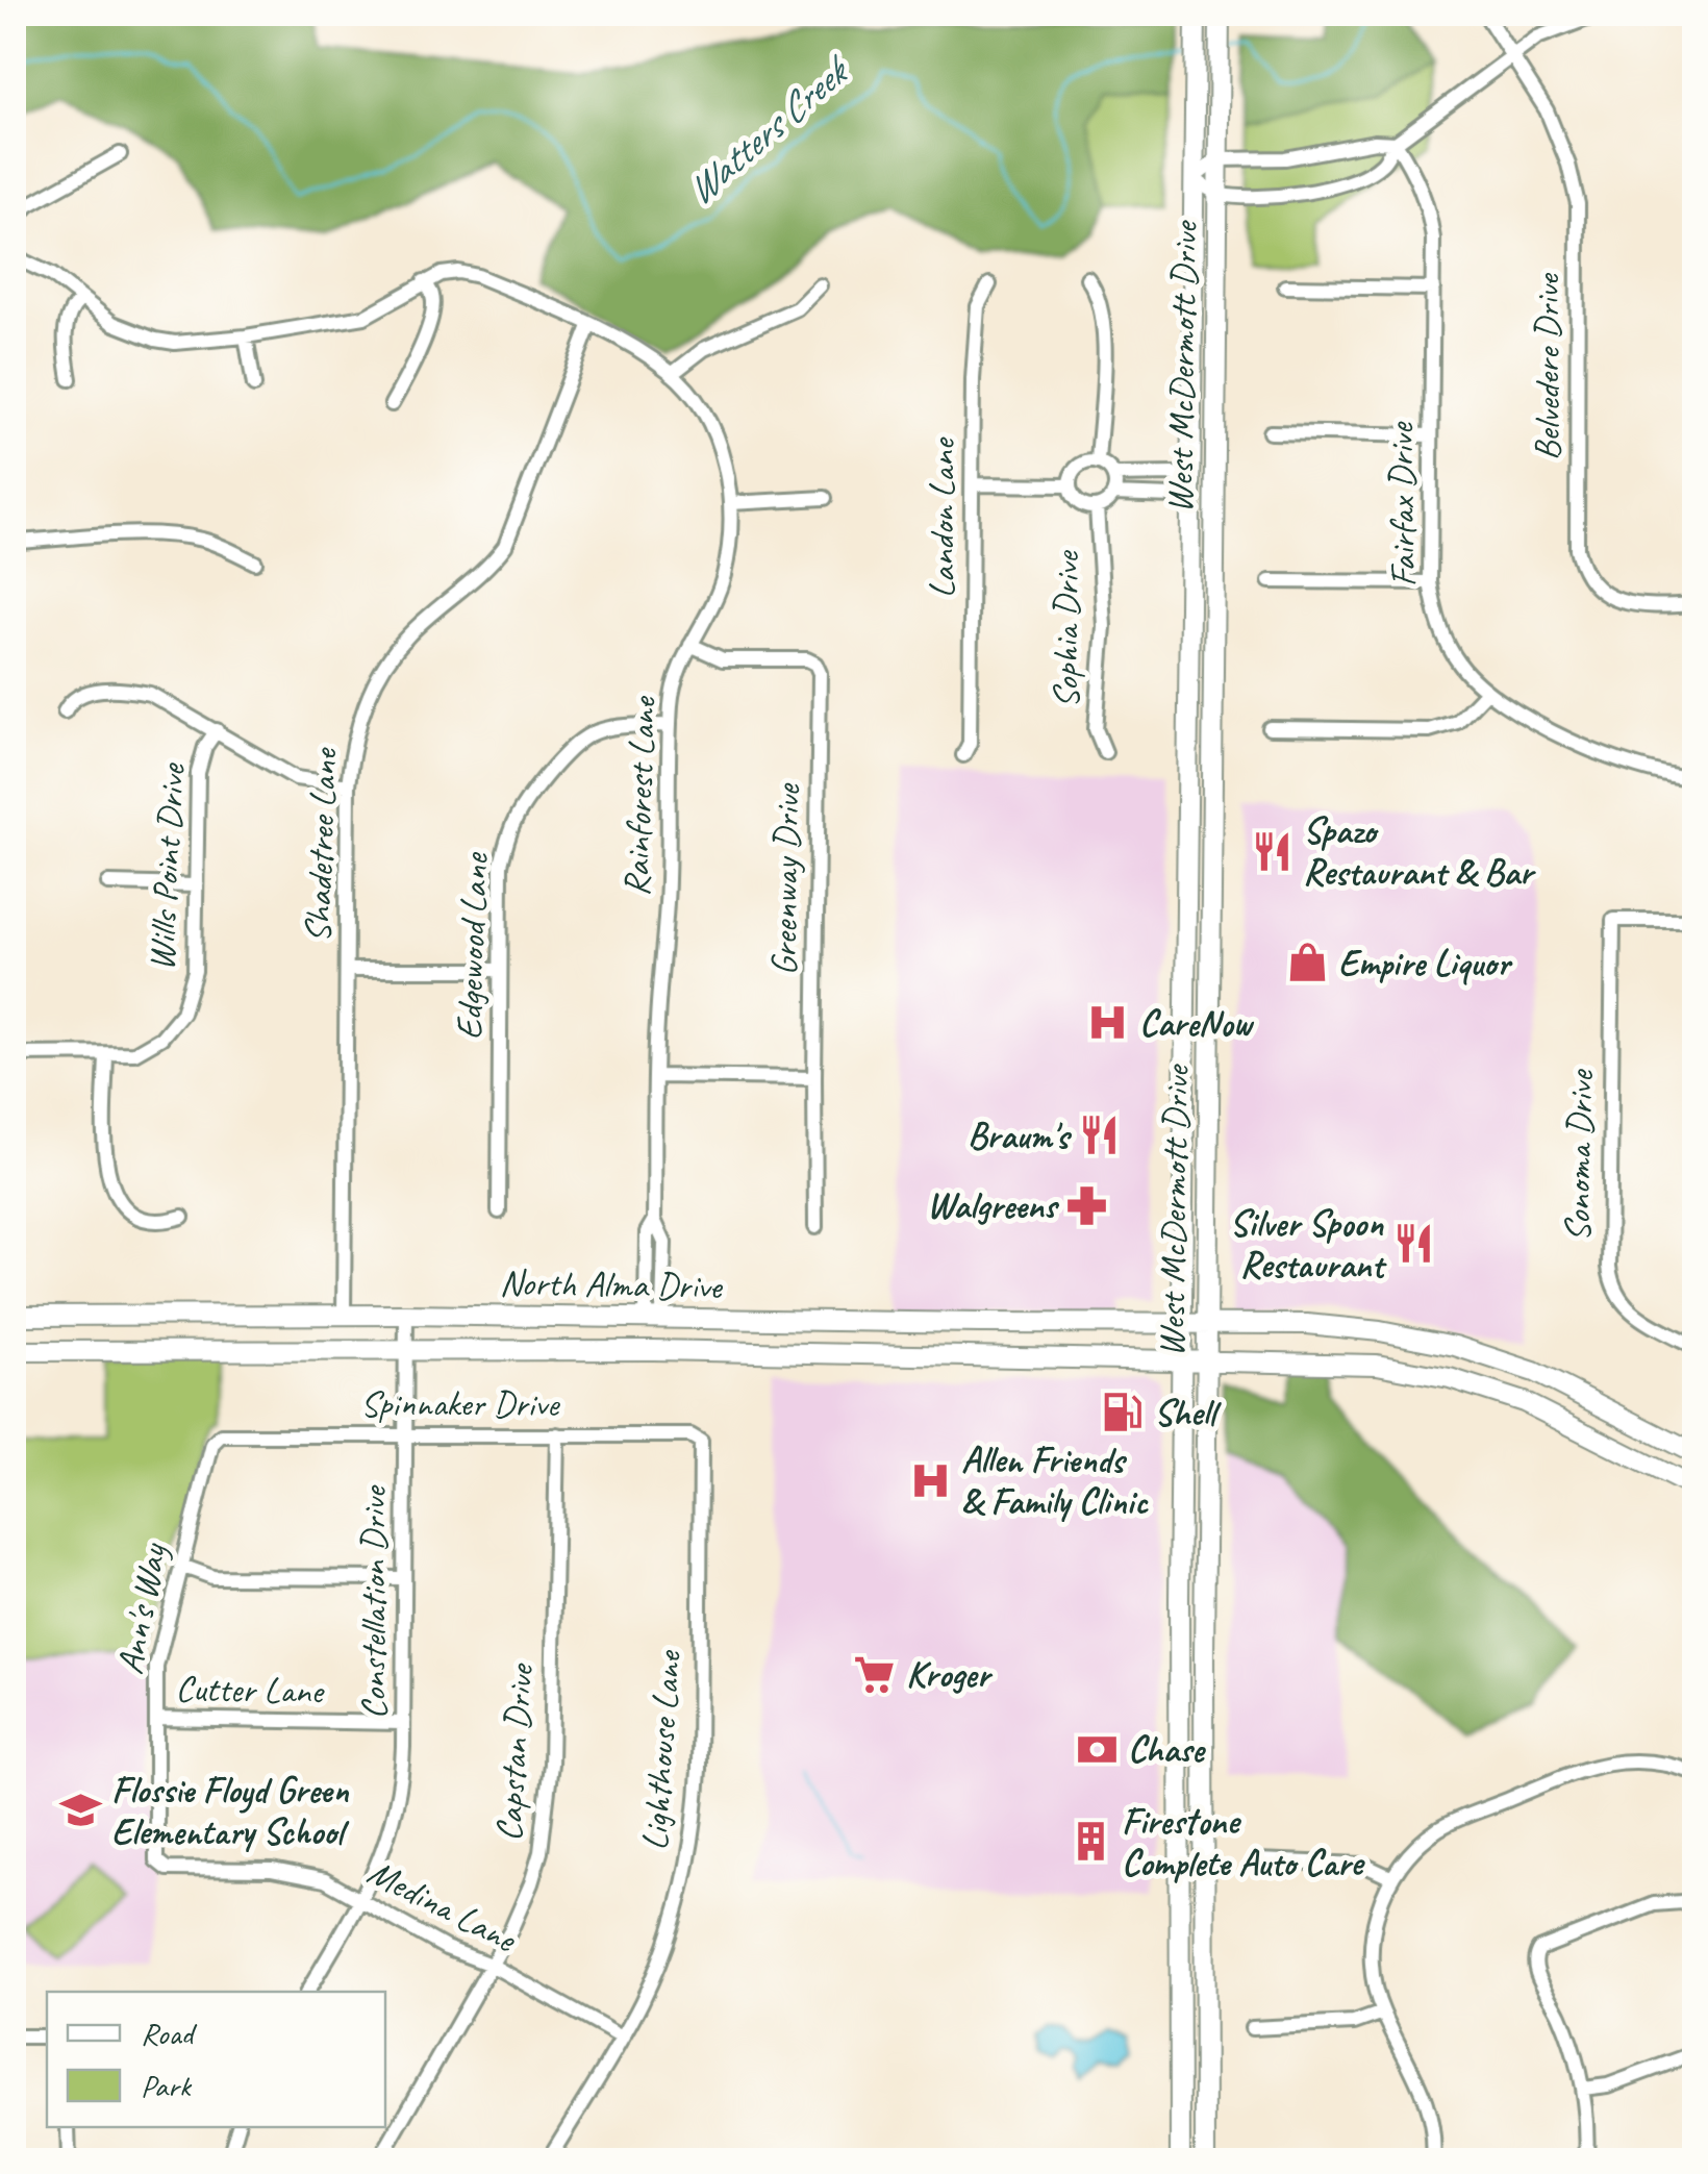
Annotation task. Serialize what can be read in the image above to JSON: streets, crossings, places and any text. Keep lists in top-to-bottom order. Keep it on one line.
{"streets":{"main road":["West McDermott Drive","North Alma Drive"],"street":["Belvedere Drive","Fairfax Drive","Landon Lane","Sophia Drive","Rainforest Lane","Shadetree Lane","Wills Point Drive","Greenway Drive","Edgewood Lane","Sonoma Drive","Spinnaker Drive","Constellation Drive","Ann's Way","Cutter Lane","Lighthouse Lane","Capstan Drive","Medina Lane"]},"crossings":[["West McDermott Drive","North Alma Drive"],["Rainforest Lane","Shadetree Lane"],["Rainforest Lane","Greenway Drive"],["Rainforest Lane","Edgewood Lane"],["Rainforest Lane","North Alma Drive"],["Shadetree Lane","North Alma Drive"],["North Alma Drive","Constellation Drive"],["Spinnaker Drive","Constellation Drive"],["Spinnaker Drive","Ann's Way"],["Spinnaker Drive","Lighthouse Lane"],["Spinnaker Drive","Capstan Drive"],["Constellation Drive","Cutter Lane"],["Constellation Drive","Medina Lane"],["Ann's Way","Cutter Lane"],["Ann's Way","Medina Lane"],["Lighthouse Lane","Medina Lane"],["Capstan Drive","Medina Lane"]],"water":["Watters Creek"],"places":{"restaurant":["Spazo Restaurant & Bar","Braum's","Silver Spoon Restaurant"],"shop":["Empire Liquor"],"hospital":["CareNow","Allen Friends & Family Clinic"],"pharmacy":["Walgreens"],"fuel station":["Shell"],"supermarket":["Kroger"],"bank":["Chase"],"school or university":["Flossie Floyd Green Elementary School"],"building":["Firestone Complete Auto Care"]},"legend":["Road","Park"]}
